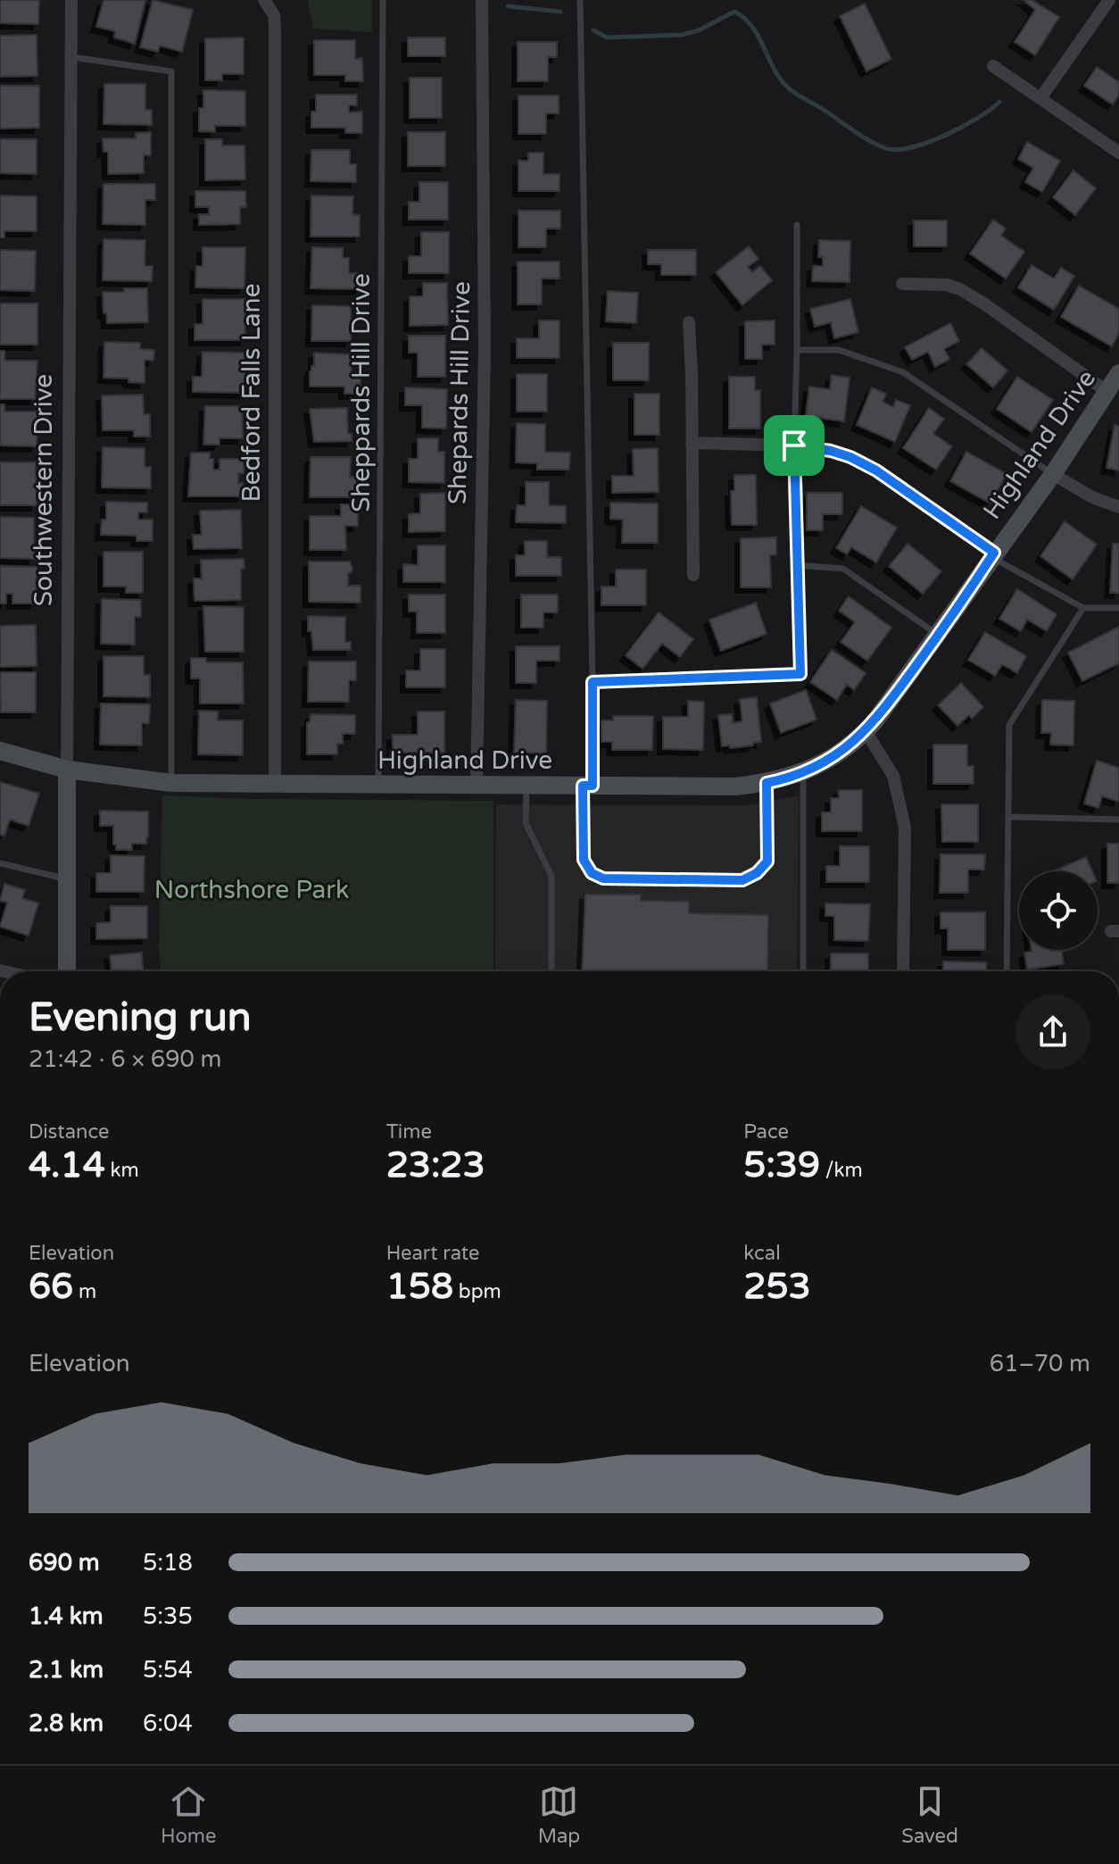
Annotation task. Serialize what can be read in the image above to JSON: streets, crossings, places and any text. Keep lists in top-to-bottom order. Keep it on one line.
{"streets":{"street":["Bedford Falls Lane","Shepards Hill Drive","Highland Drive","Southwestern Drive"],"lane":["Sheppards Hill Drive"]},"crossings":[["Bedford Falls Lane","Highland Drive"],["Sheppards Hill Drive","Highland Drive"],["Shepards Hill Drive","Highland Drive"],["Highland Drive","Southwestern Drive"]],"parks":["Northshore Park"],"page":{"heading":["Evening run","21:42 · 6 × 690 m"],"stats":[["Distance","4.14 km"],["Time","23:23"],["Pace","5:39 /km"],["Elevation","66 m"],["Heart rate","158 bpm"],["kcal","253"]],"chart":["Elevation","61–70 m"],"list":[{"name":"690 m","note":"5:18"},{"name":"1.4 km","note":"5:35"},{"name":"2.1 km","note":"5:54"},{"name":"2.8 km","note":"6:04"}],"tabs":["Home","Map","Saved"]}}
